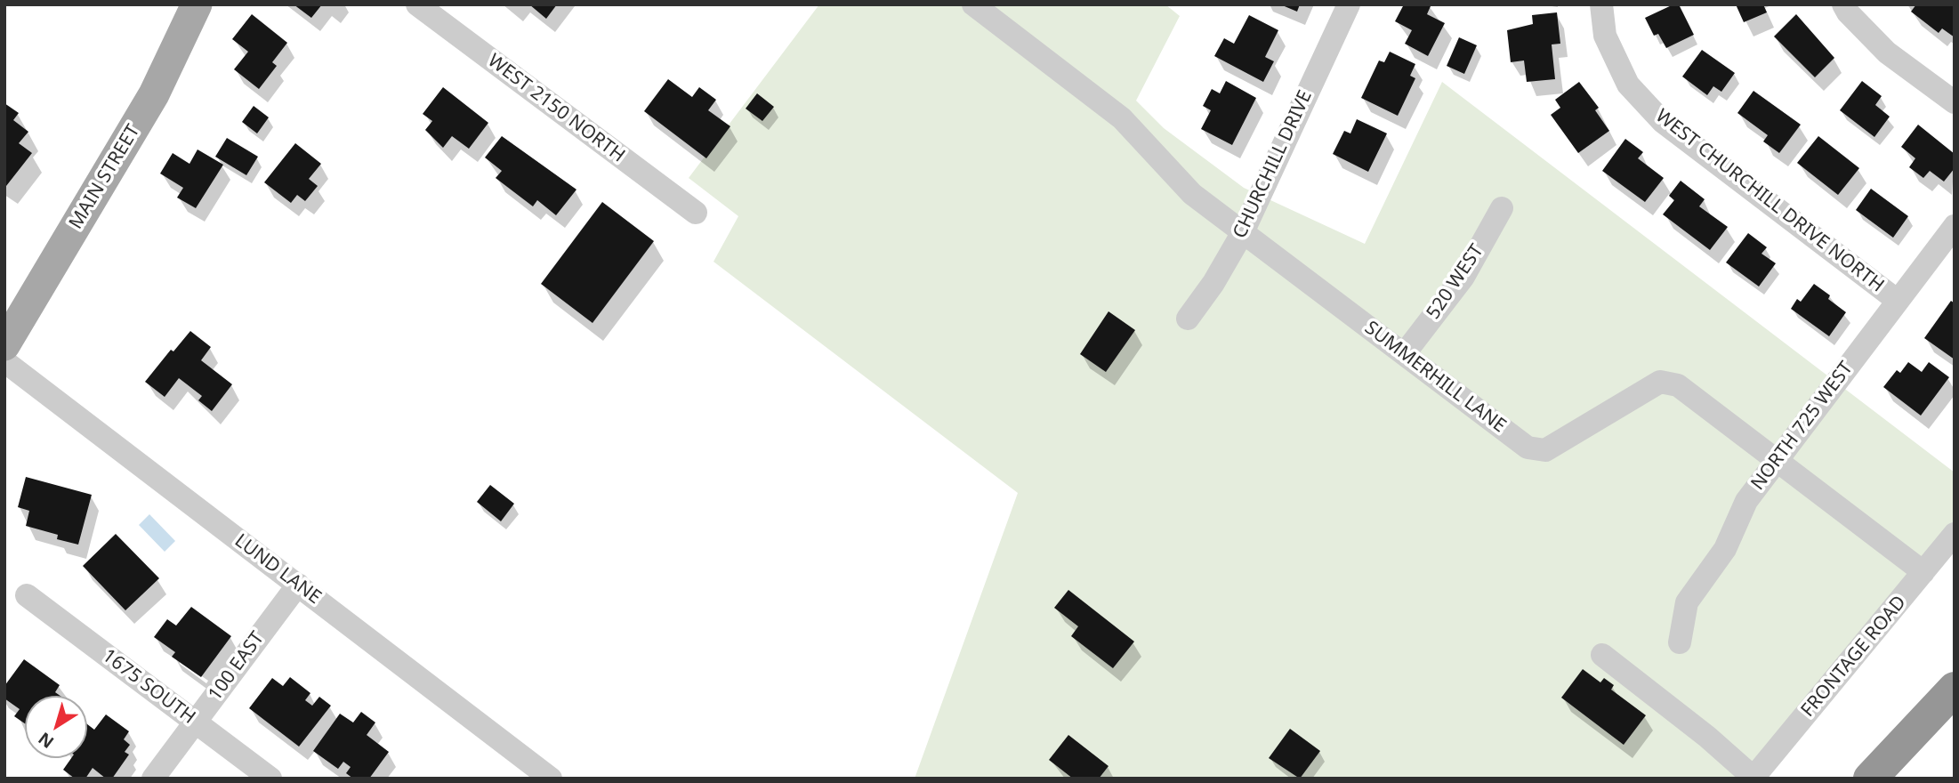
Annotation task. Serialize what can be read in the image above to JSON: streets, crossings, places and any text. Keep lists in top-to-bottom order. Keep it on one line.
{"streets":{"main road":["MAIN STREET"],"street":["WEST 2150 NORTH","CHURCHILL DRIVE","WEST CHURCHILL DRIVE NORTH","520 WEST","SUMMERHILL LANE","NORTH 725 WEST","LUND LANE","FRONTAGE ROAD","100 EAST","1675 SOUTH"]},"crossings":[["CHURCHILL DRIVE","SUMMERHILL LANE"],["WEST CHURCHILL DRIVE NORTH","NORTH 725 WEST"],["520 WEST","SUMMERHILL LANE"],["SUMMERHILL LANE","NORTH 725 WEST"],["SUMMERHILL LANE","FRONTAGE ROAD"],["LUND LANE","100 EAST"],["100 EAST","1675 SOUTH"]],"north":"bottom left"}
